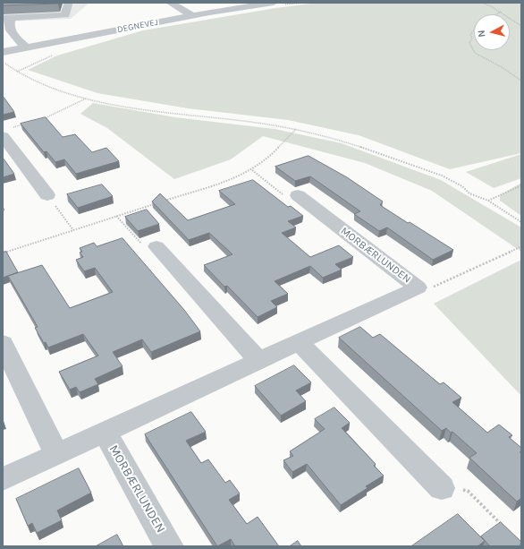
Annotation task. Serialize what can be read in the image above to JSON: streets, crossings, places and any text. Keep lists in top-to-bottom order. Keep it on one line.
{"streets":{"street":["DEGNEVEJ","MORBÆRLUNDEN"]},"north":"left"}
